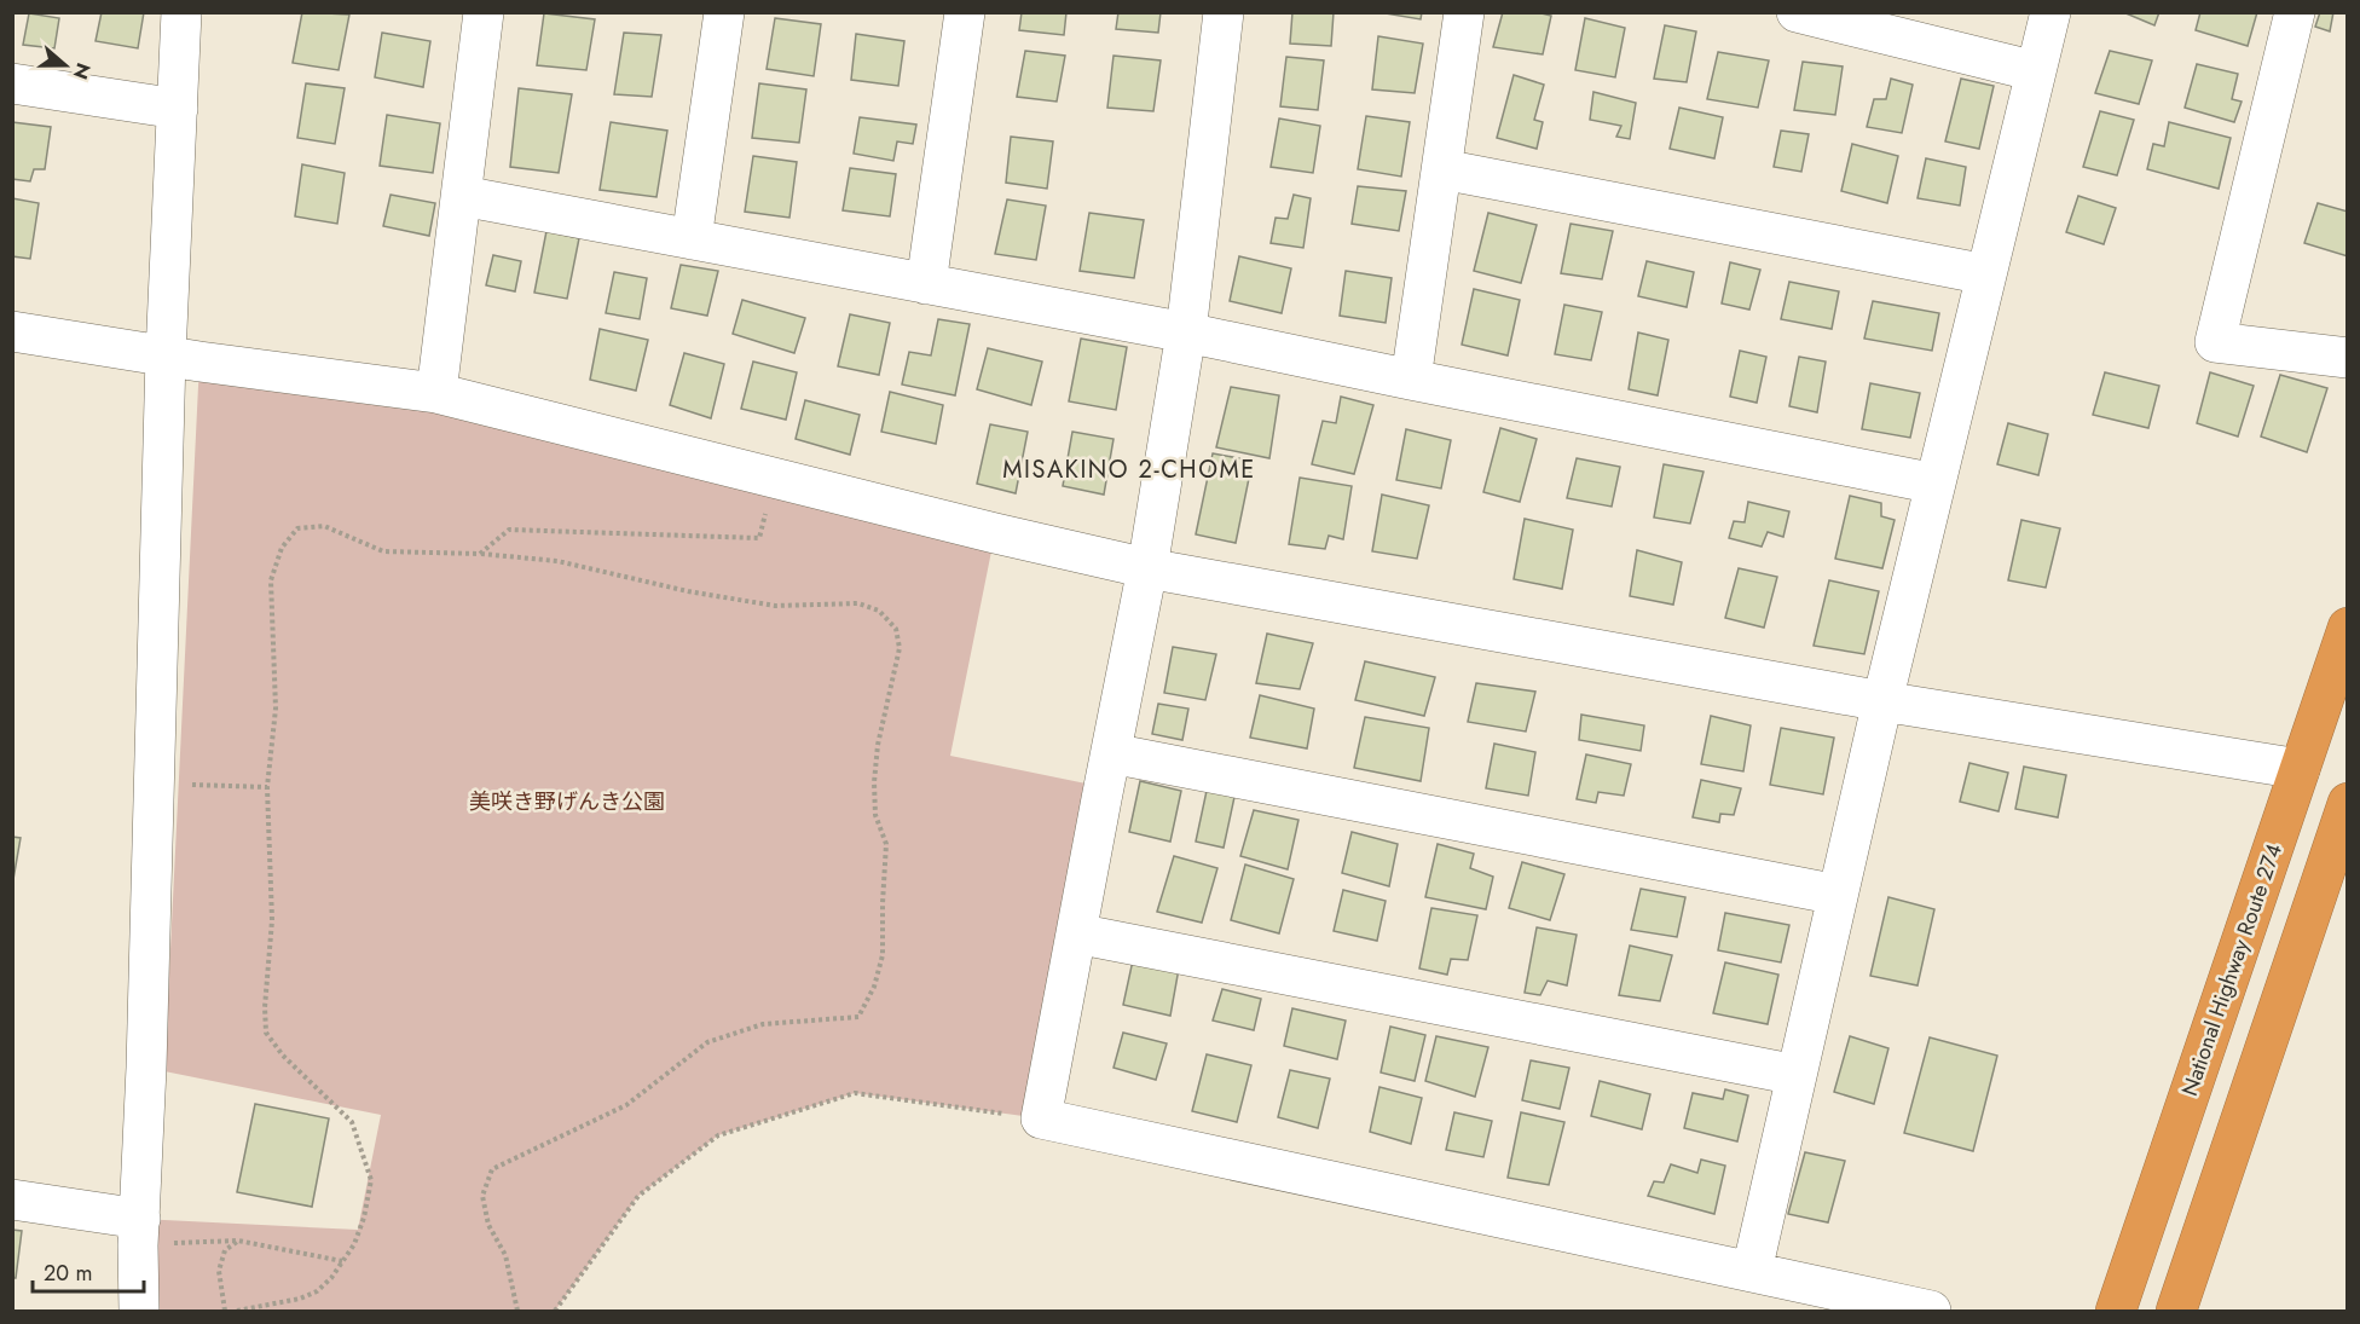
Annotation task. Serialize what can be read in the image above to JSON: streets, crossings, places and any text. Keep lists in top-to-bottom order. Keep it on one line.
{"streets":{"highway":["National Highway Route 274"]},"districts":["MISAKINO 2-CHOME"],"parks":["美咲き野げんき公園"],"scale_bar":"20 m","north":"right"}
